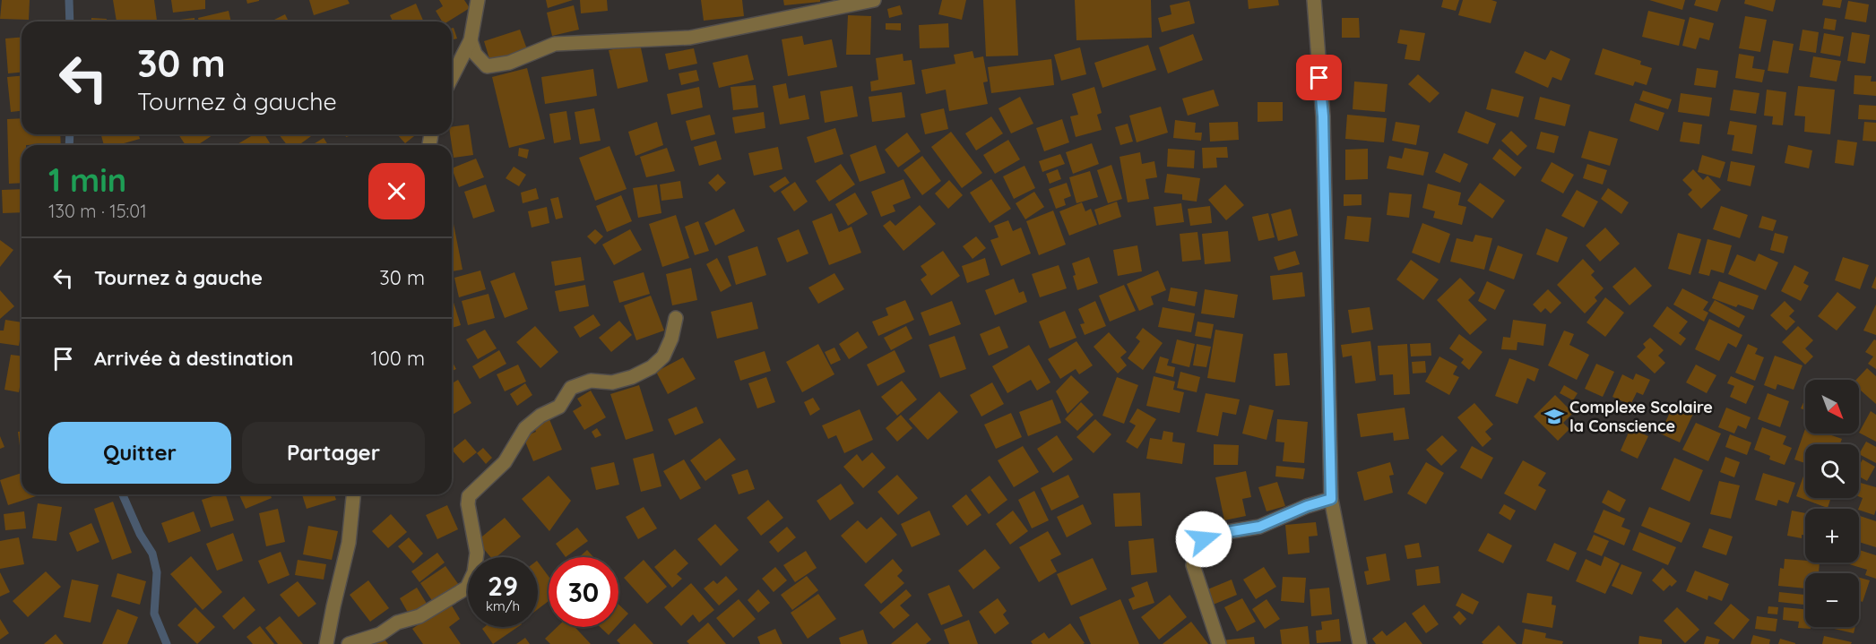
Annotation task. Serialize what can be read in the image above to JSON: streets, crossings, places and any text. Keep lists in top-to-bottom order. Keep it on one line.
{"places":{"school or university":["Complexe Scolaire la Conscience"]},"north":"bottom right","page":{"turn":["30 m","Tournez à gauche"],"heading":["1 min","130 m · 15:01"],"list":[{"name":"Tournez à gauche","value":"30 m"},{"name":"Arrivée à destination","value":"100 m"}],"map_buttons":["+","−"],"buttons":["Quitter","Partager"],"speed":"29 km/h","limit":"30"}}
